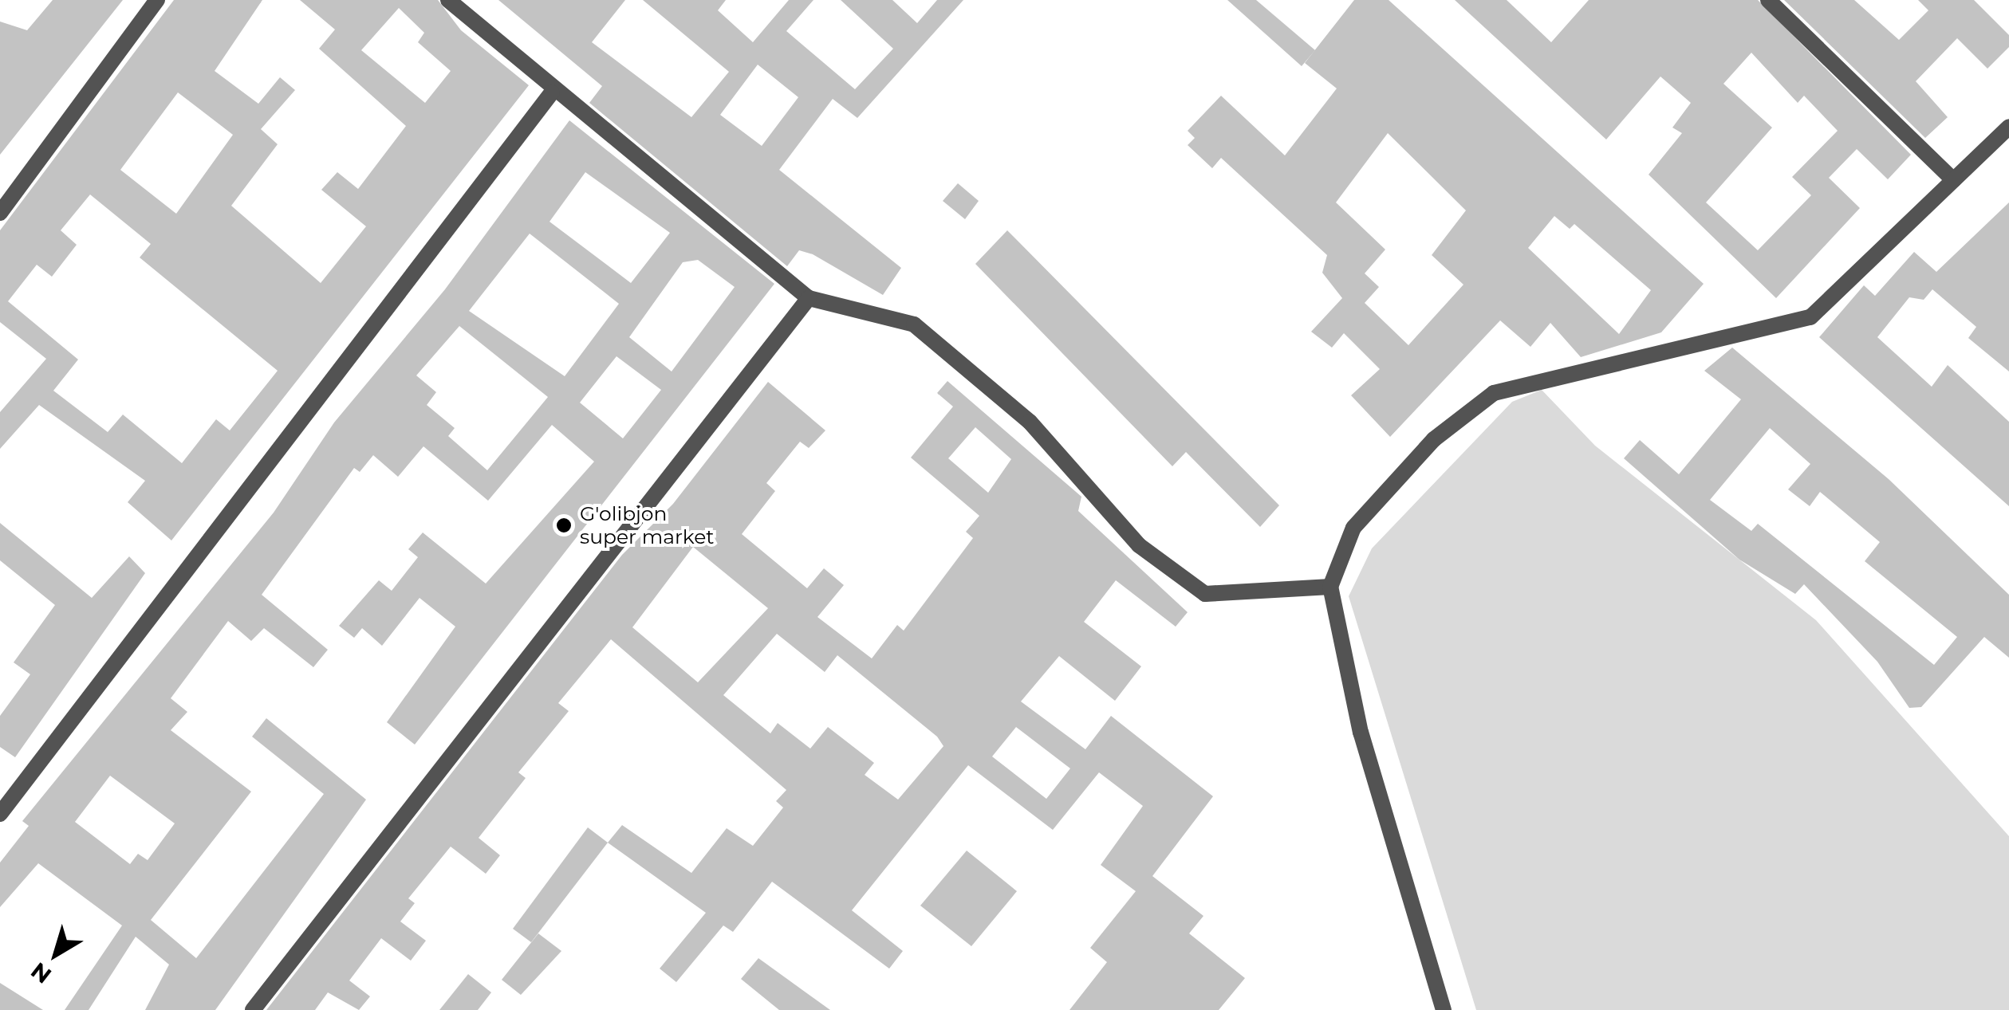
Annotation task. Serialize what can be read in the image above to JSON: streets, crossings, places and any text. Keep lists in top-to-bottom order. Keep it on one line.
{"places":["G'olibjon super market"],"north":"bottom left"}
